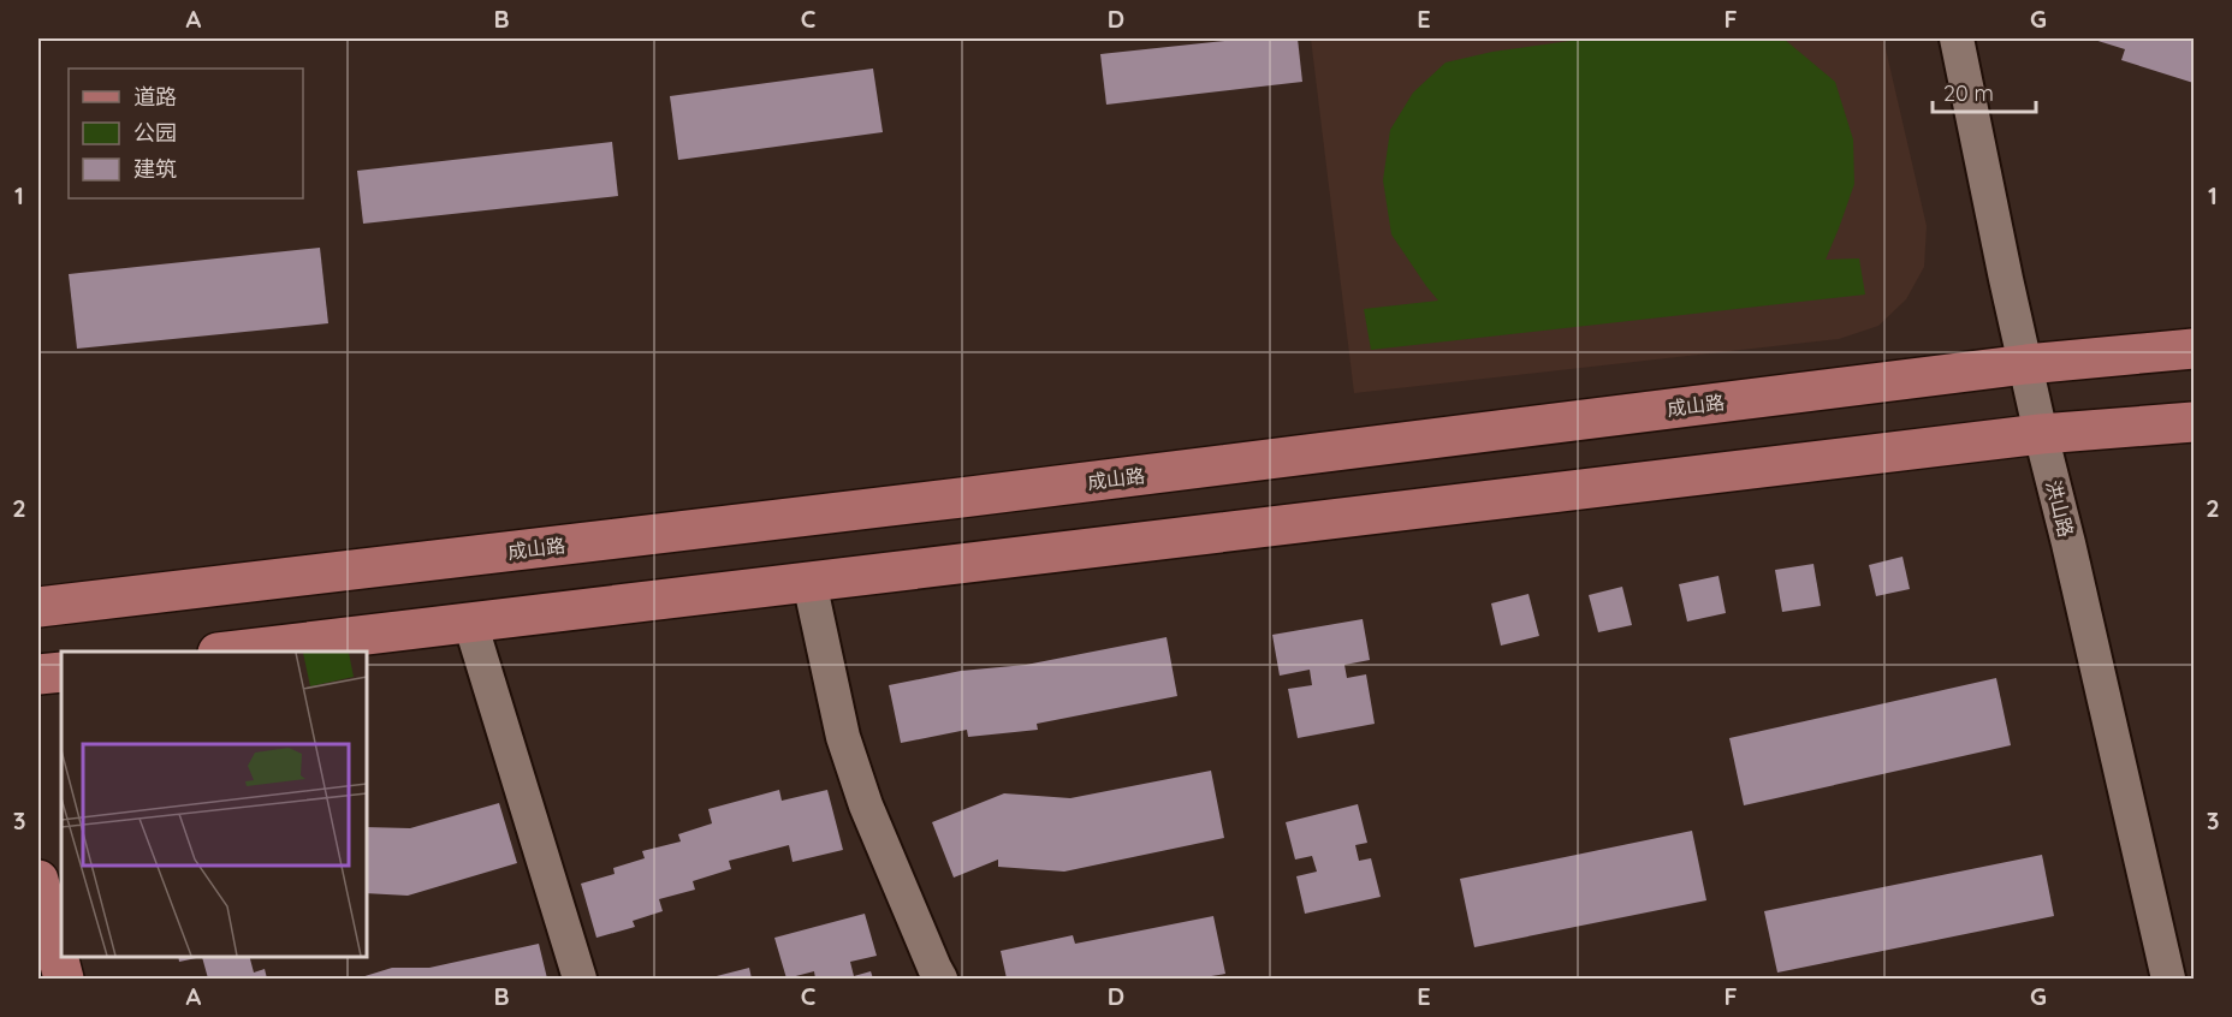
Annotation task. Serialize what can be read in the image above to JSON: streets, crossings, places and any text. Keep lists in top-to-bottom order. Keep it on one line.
{"streets":{"main road":["成山路"],"street":["洪山路"]},"crossings":[["成山路","洪山路"]],"legend":["道路","公园","建筑"],"scale_bar":"20 m","grid":{"columns":["A","B","C","D","E","F","G"],"rows":["1","2","3"]}}
